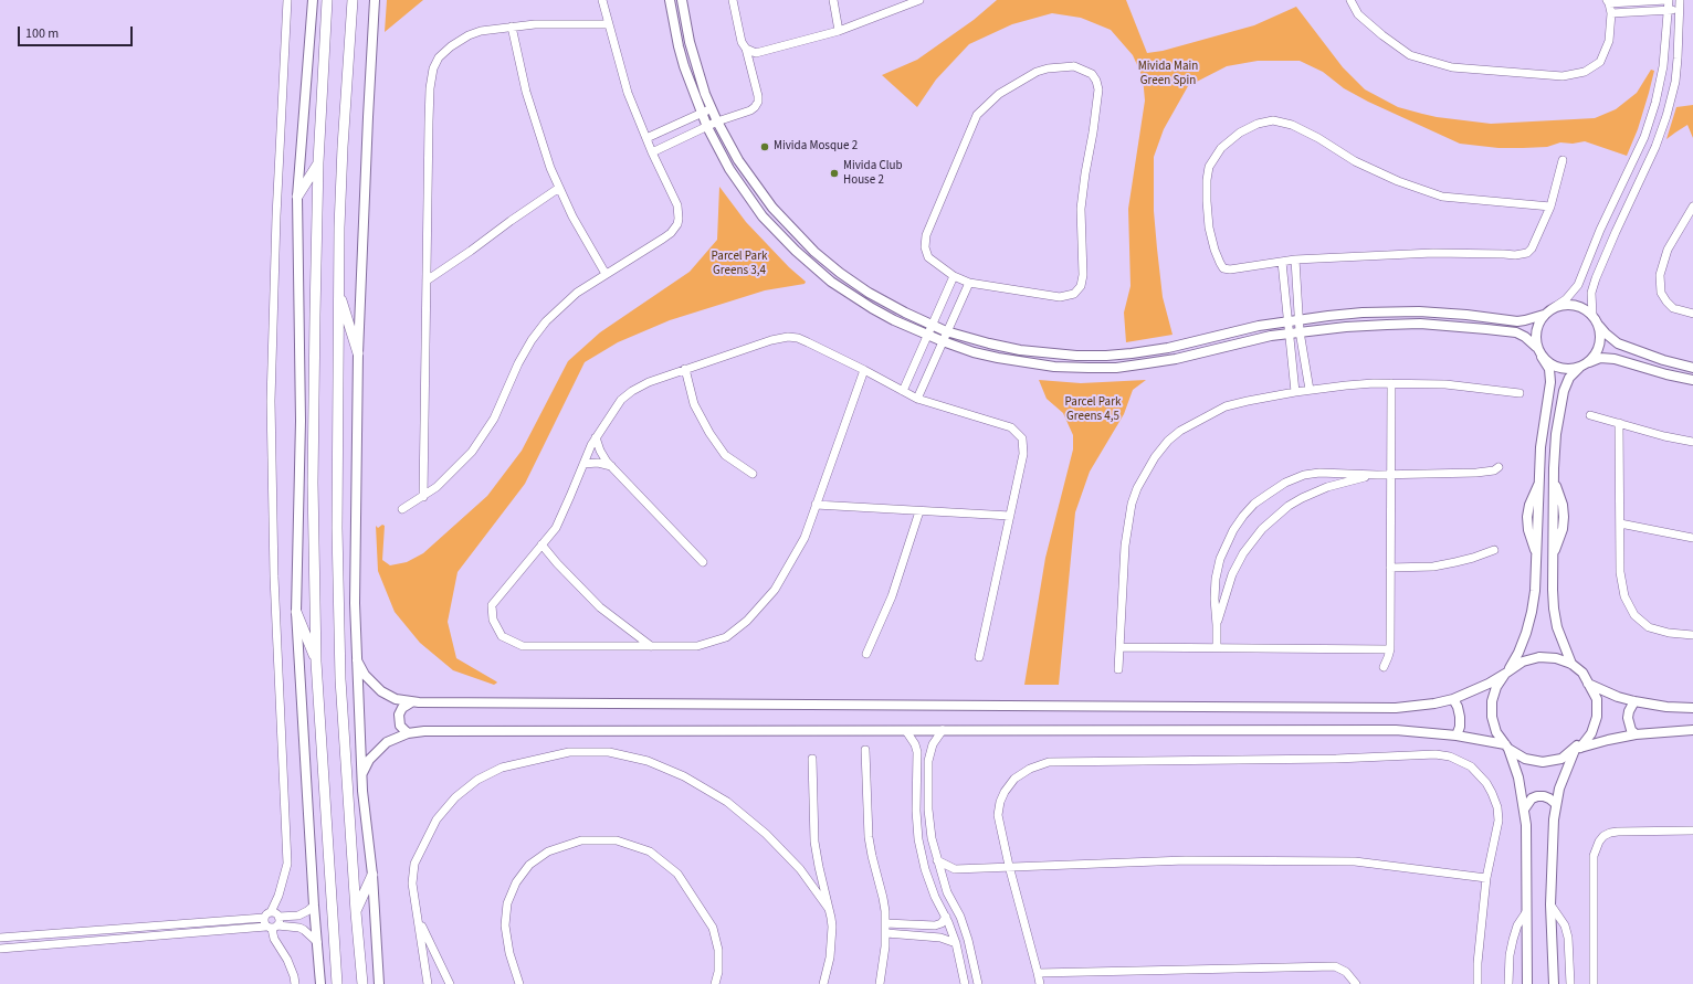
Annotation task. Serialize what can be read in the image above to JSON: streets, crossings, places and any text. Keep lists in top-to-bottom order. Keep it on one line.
{"parks":["Mivida Main Green Spin","Parcel Park Greens 3,4","Parcel Park Greens 4,5"],"places":["Mivida Mosque 2","Mivida Club House 2"],"scale_bar":"100 m"}
